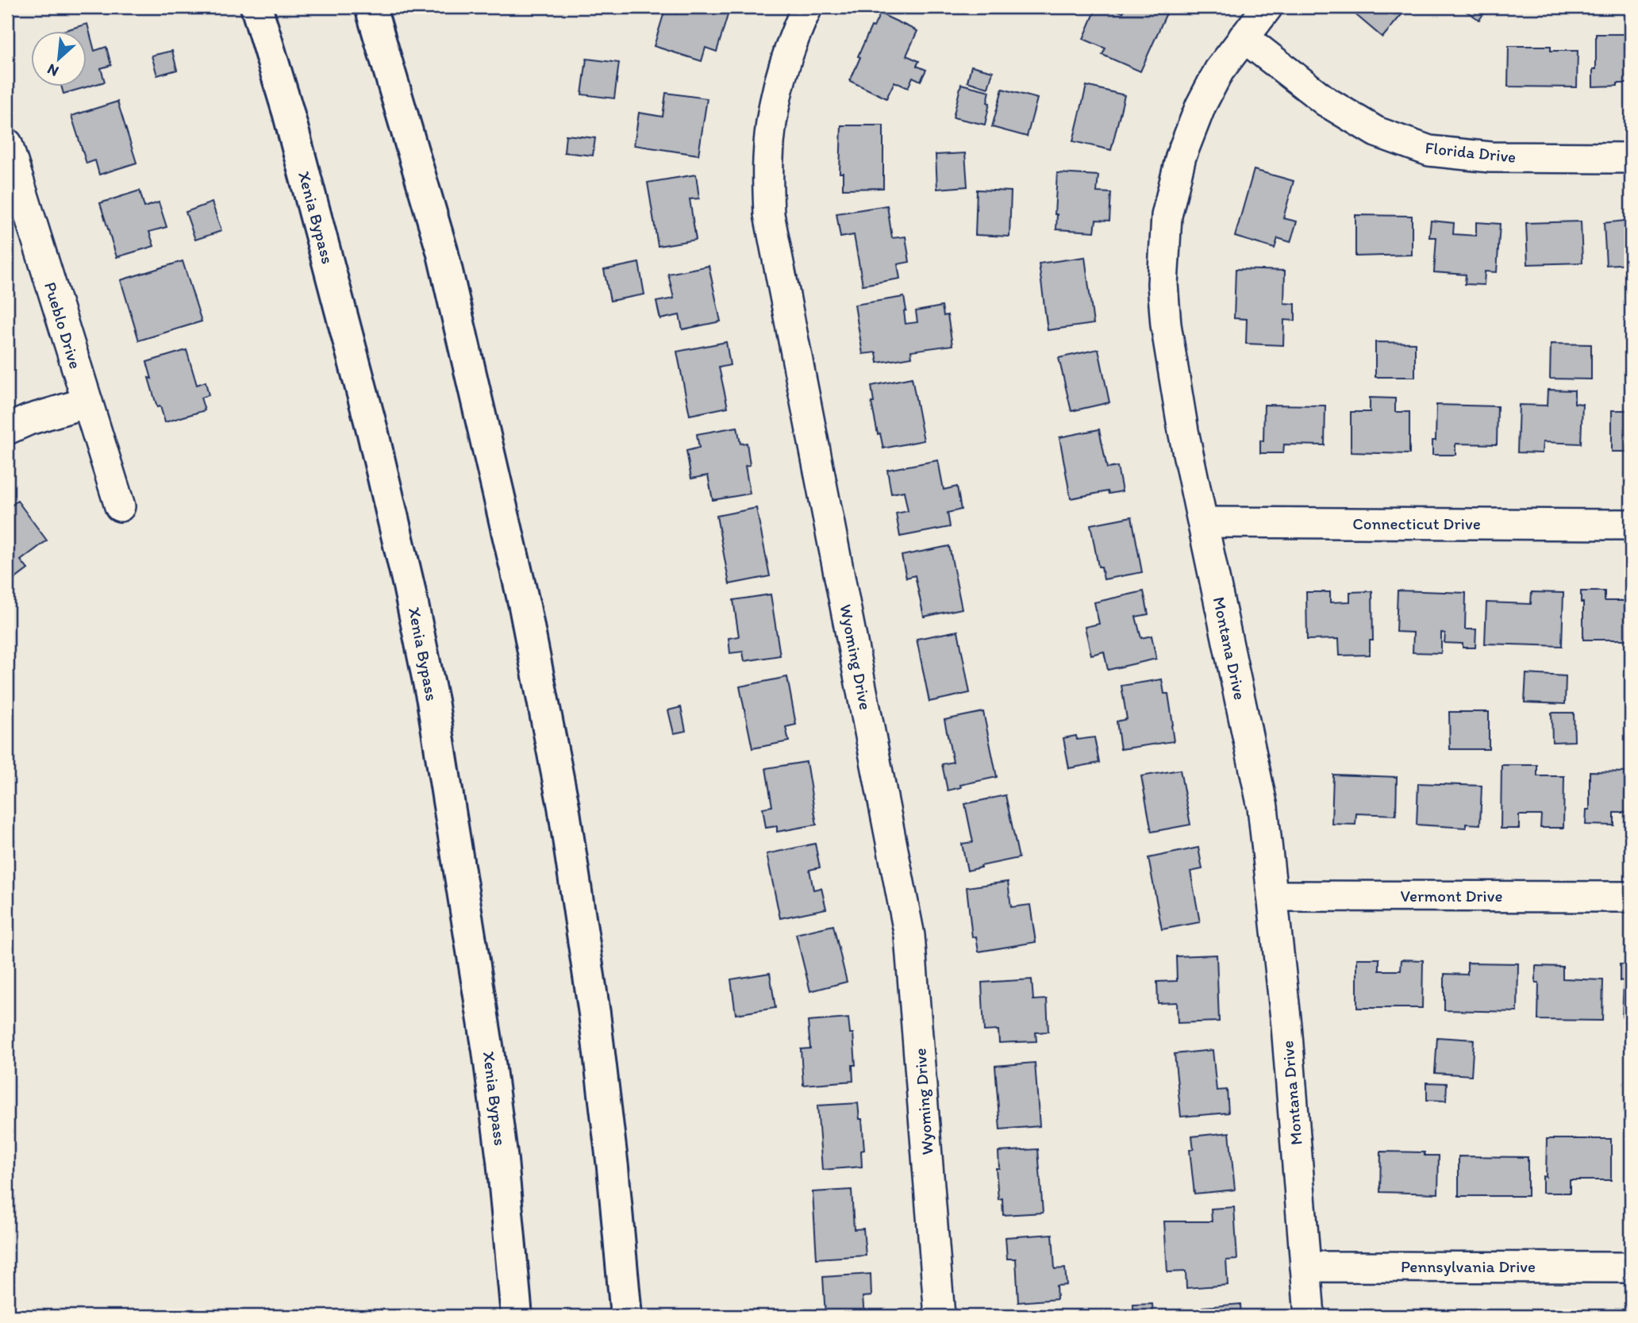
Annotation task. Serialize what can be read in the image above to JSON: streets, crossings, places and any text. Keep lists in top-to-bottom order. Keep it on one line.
{"streets":{"highway":["Xenia Bypass"],"street":["Florida Drive","Pueblo Drive","Connecticut Drive","Montana Drive","Wyoming Drive","Vermont Drive","Pennsylvania Drive"]},"crossings":[["Florida Drive","Montana Drive"],["Connecticut Drive","Montana Drive"],["Montana Drive","Vermont Drive"],["Montana Drive","Pennsylvania Drive"]],"north":"bottom left"}
